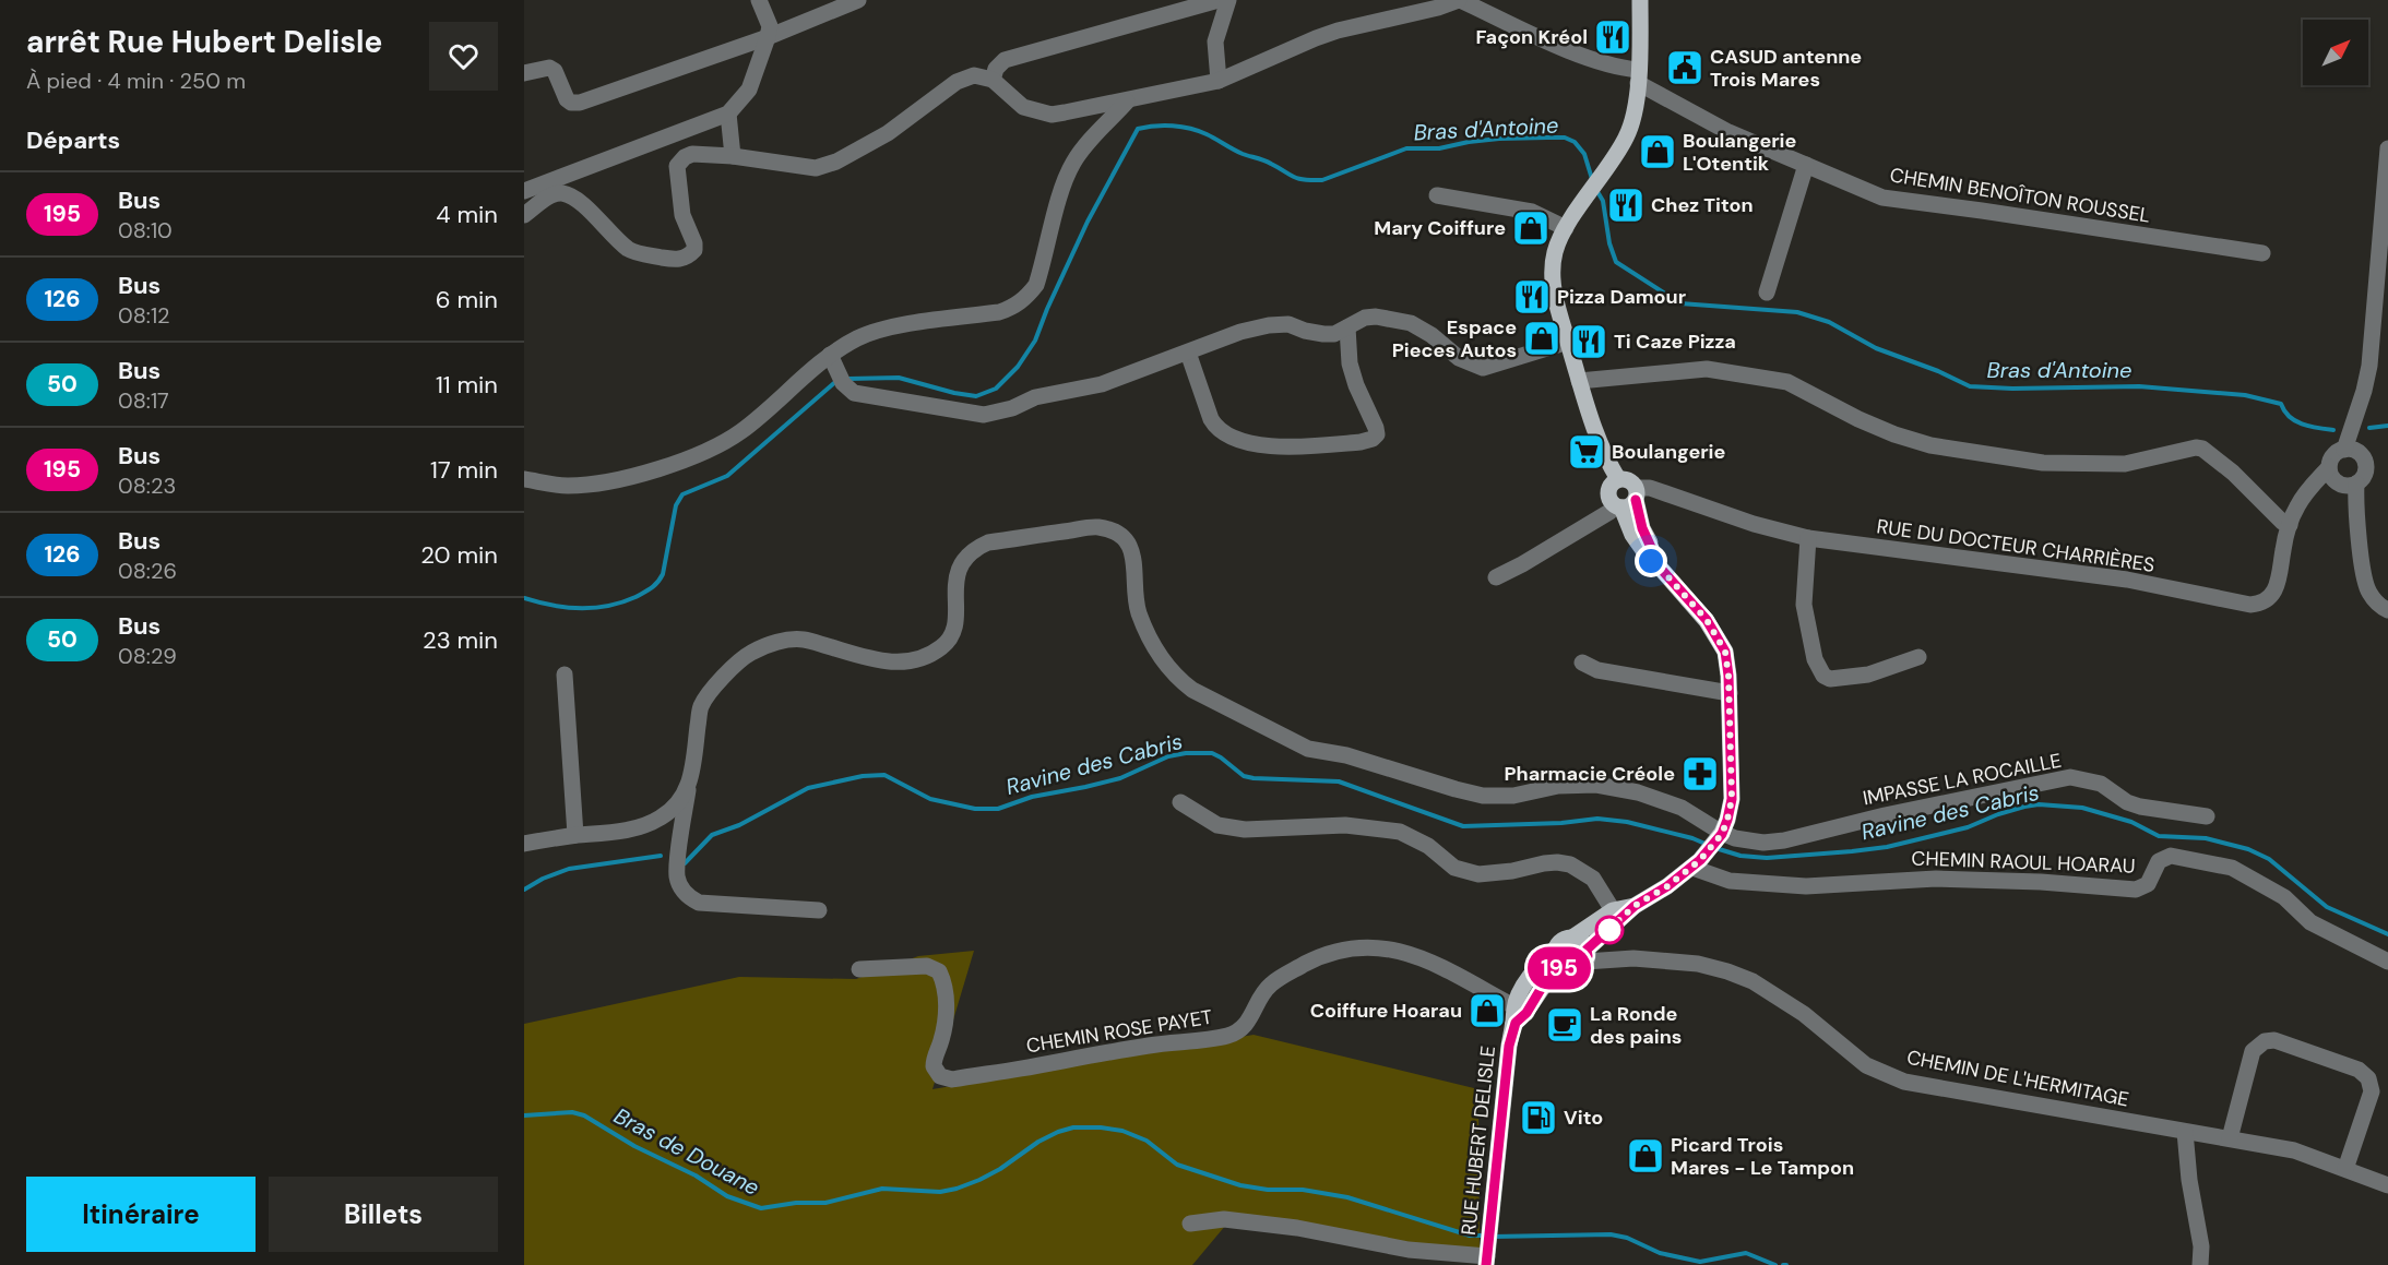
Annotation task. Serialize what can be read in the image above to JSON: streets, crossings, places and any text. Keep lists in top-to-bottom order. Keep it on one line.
{"streets":{"main road":["RUE HUBERT DELISLE"],"street":["CHEMIN BENOÎTON ROUSSEL","RUE DU DOCTEUR CHARRIÈRES","IMPASSE LA ROCAILLE","CHEMIN RAOUL HOARAU","CHEMIN ROSE PAYET","CHEMIN DE L'HERMITAGE"]},"crossings":[["CHEMIN BENOÎTON ROUSSEL","RUE HUBERT DELISLE"],["RUE DU DOCTEUR CHARRIÈRES","RUE HUBERT DELISLE"],["IMPASSE LA ROCAILLE","RUE HUBERT DELISLE"],["CHEMIN RAOUL HOARAU","RUE HUBERT DELISLE"],["CHEMIN ROSE PAYET","RUE HUBERT DELISLE"],["CHEMIN DE L'HERMITAGE","RUE HUBERT DELISLE"]],"water":["Bras d'Antoine","Ravine des Cabris","Bras de Douane"],"places":{"restaurant":["Façon Kréol","Chez Titon","Pizza Damour","Ti Caze Pizza"],"public building":["CASUD antenne Trois Mares"],"shop":["Boulangerie L'Otentik","Mary Coiffure","Espace Pieces Autos","Coiffure Hoarau","Picard Trois Mares - Le Tampon"],"supermarket":["Boulangerie"],"pharmacy":["Pharmacie Créole"],"cafe":["La Ronde des pains"],"fuel station":["Vito"]},"lines":["bus line 195"],"north":"top right","page":{"heading":[["arrêt Rue Hubert Delisle","À pied · 4 min · 250 m"],"Départs"],"on_map":"195","list":[{"mark":"195","name":"Bus","note":"08:10","value":"4 min"},{"mark":"126","name":"Bus","note":"08:12","value":"6 min"},{"mark":"50","name":"Bus","note":"08:17","value":"11 min"},{"mark":"195","name":"Bus","note":"08:23","value":"17 min"},{"mark":"126","name":"Bus","note":"08:26","value":"20 min"},{"mark":"50","name":"Bus","note":"08:29","value":"23 min"}],"buttons":["Itinéraire","Billets"]}}
